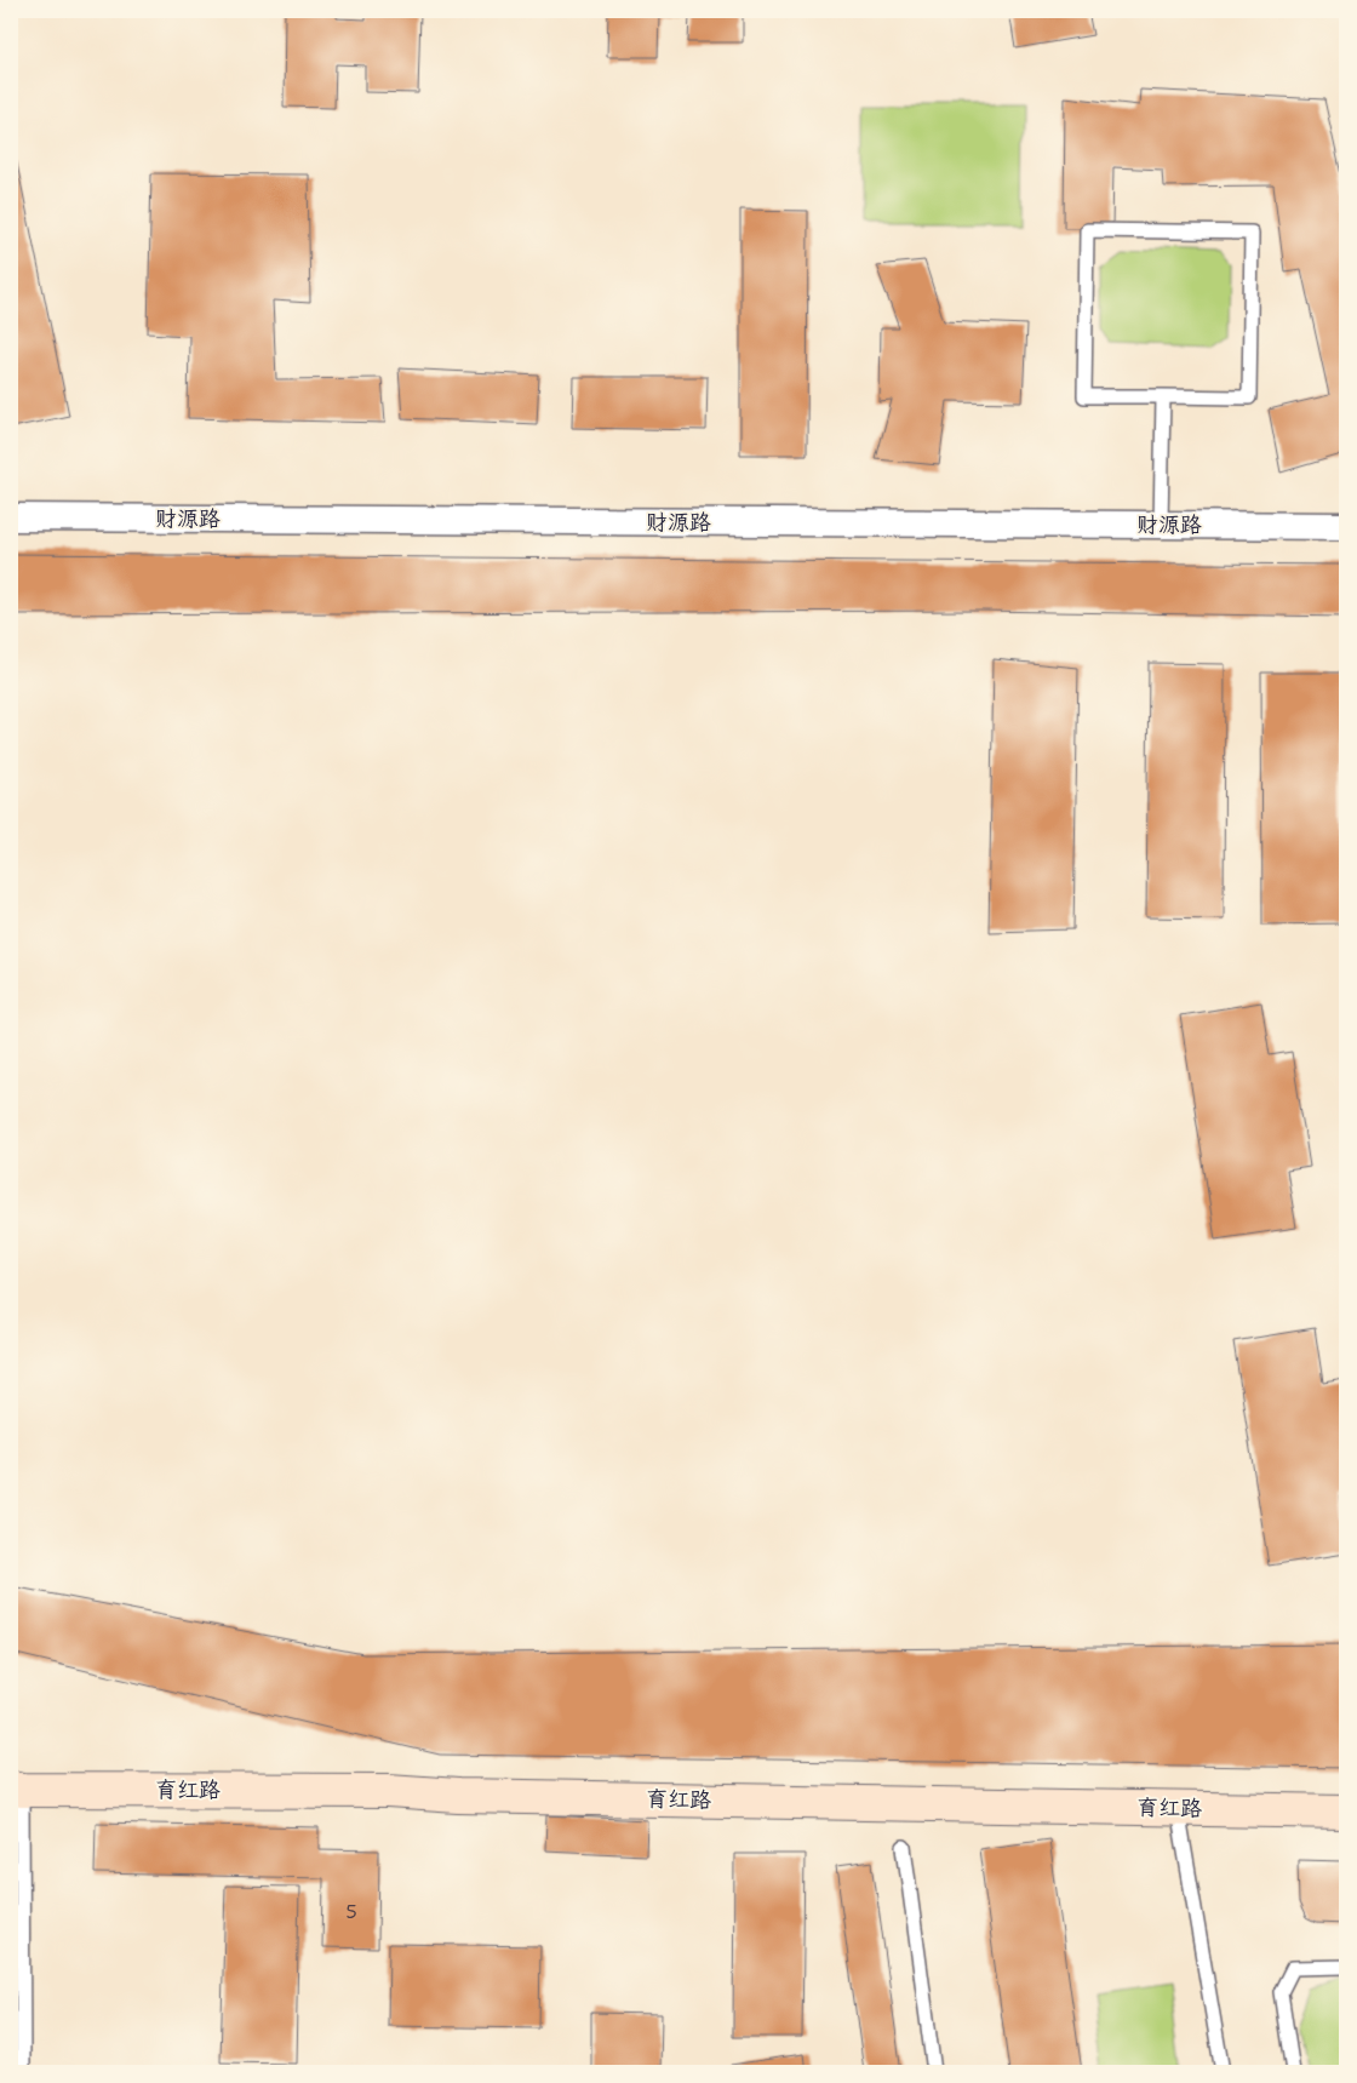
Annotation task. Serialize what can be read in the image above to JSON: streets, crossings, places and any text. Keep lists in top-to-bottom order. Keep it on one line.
{"streets":{"street":["财源路","育红路"]},"house_numbers":["5"]}
